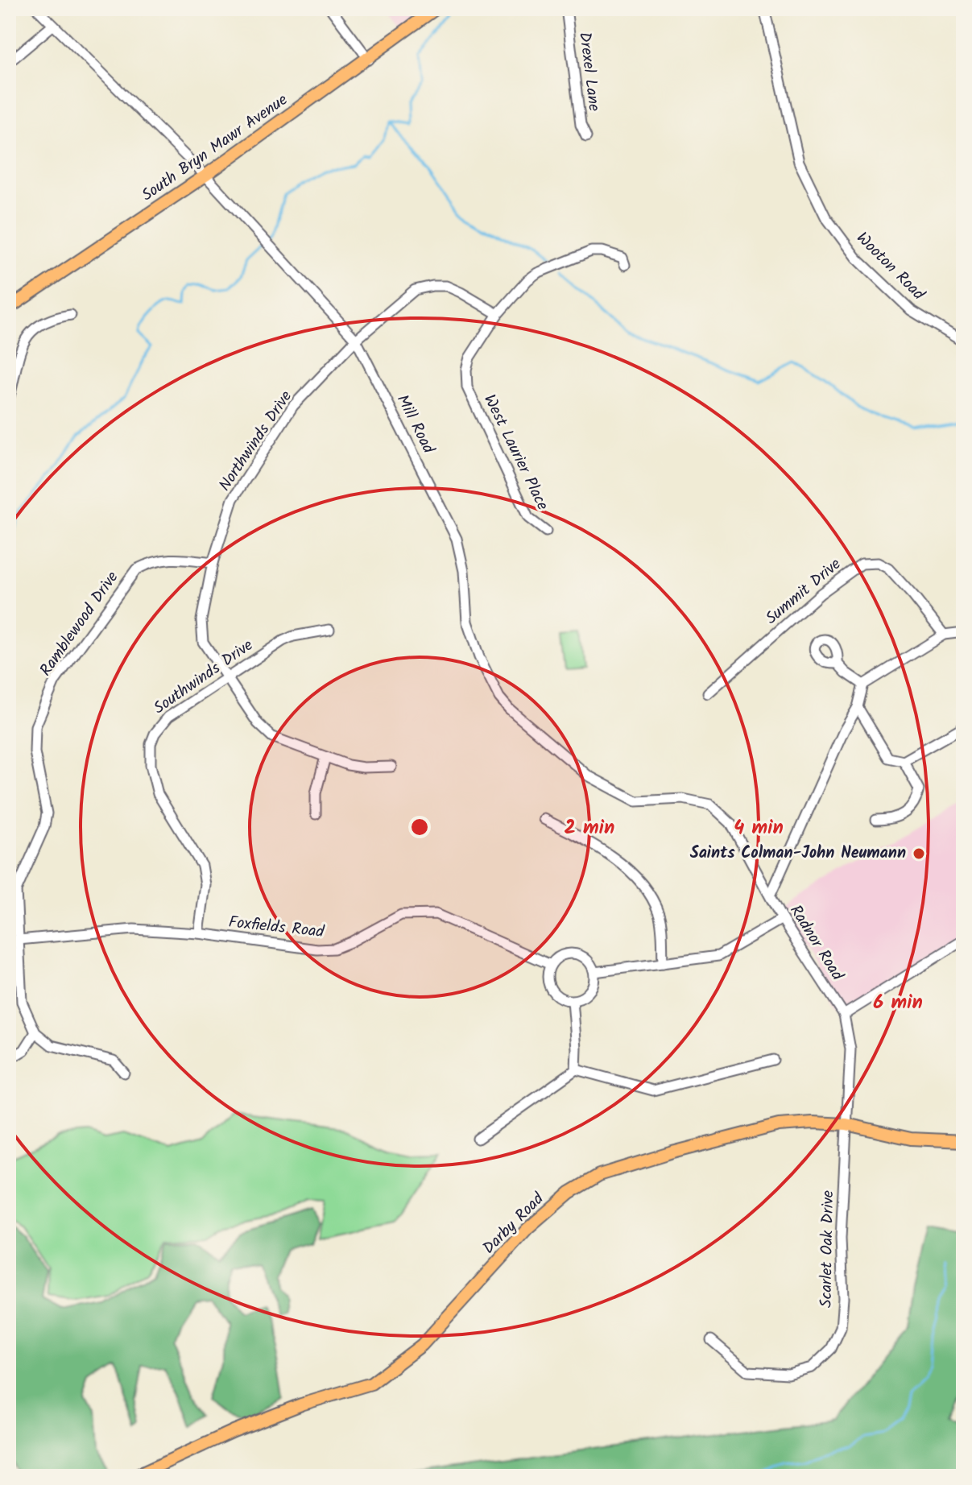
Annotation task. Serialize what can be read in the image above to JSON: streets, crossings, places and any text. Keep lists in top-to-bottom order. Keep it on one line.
{"streets":{"main road":["South Bryn Mawr Avenue","Darby Road"],"street":["Drexel Lane","Wooton Road","Mill Road","Northwinds Drive","West Laurier Place","Summit Drive","Ramblewood Drive","Southwinds Drive","Foxfields Road","Radnor Road","Scarlet Oak Drive"]},"crossings":[["South Bryn Mawr Avenue","Mill Road"],["Mill Road","Northwinds Drive"],["Mill Road","Radnor Road"],["Northwinds Drive","West Laurier Place"],["Northwinds Drive","Ramblewood Drive"],["Northwinds Drive","Southwinds Drive"],["Ramblewood Drive","Foxfields Road"],["Southwinds Drive","Foxfields Road"],["Radnor Road","Darby Road"],["Radnor Road","Scarlet Oak Drive"],["Darby Road","Scarlet Oak Drive"]],"places":["Saints Colman-John Neumann"],"rings":["2 min","4 min","6 min"]}
